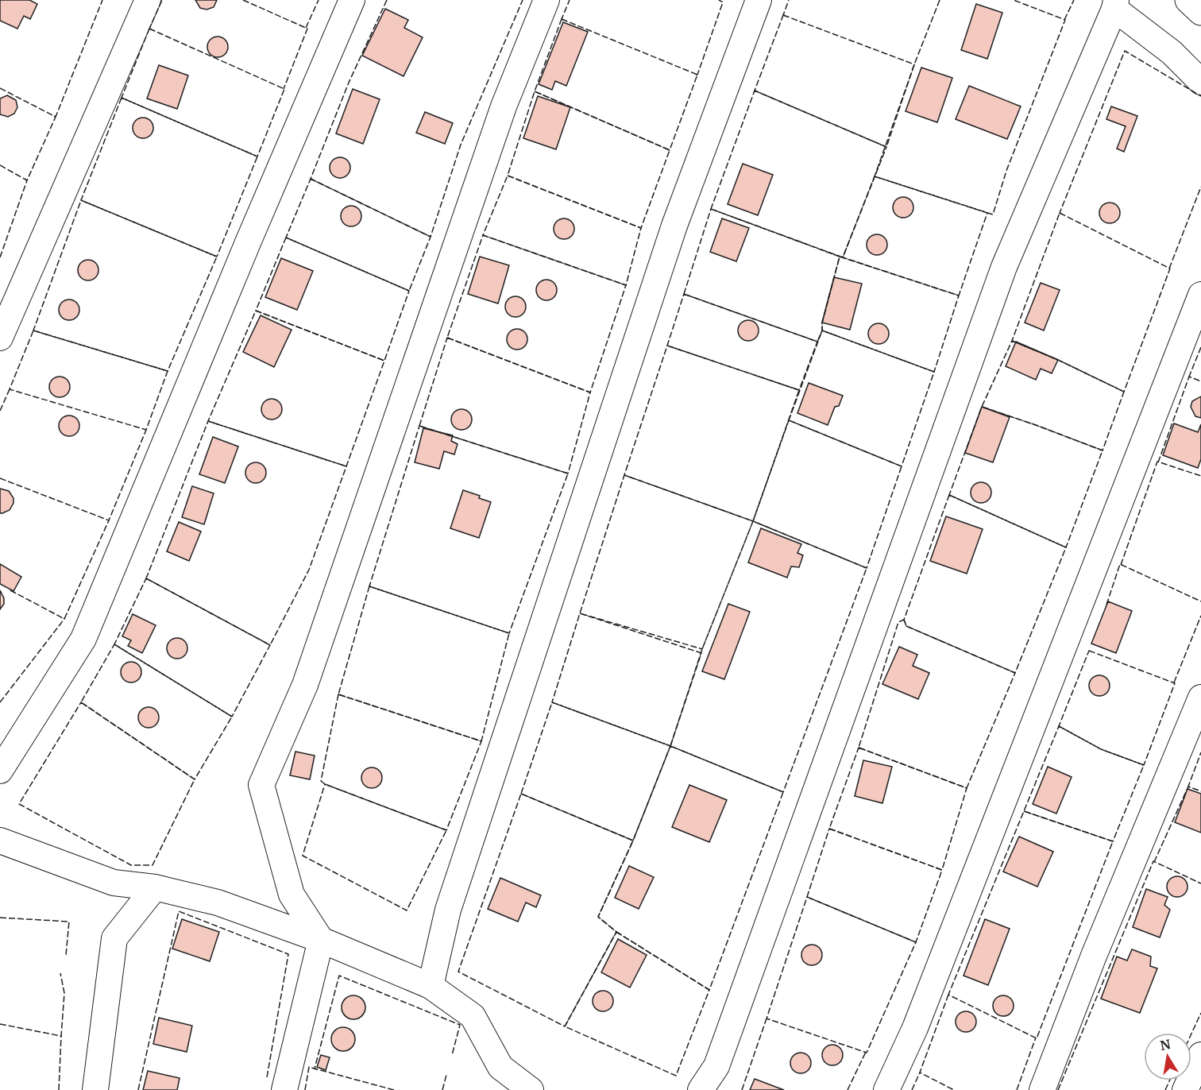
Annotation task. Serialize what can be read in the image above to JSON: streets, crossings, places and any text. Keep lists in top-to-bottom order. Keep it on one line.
{"north":"top"}
